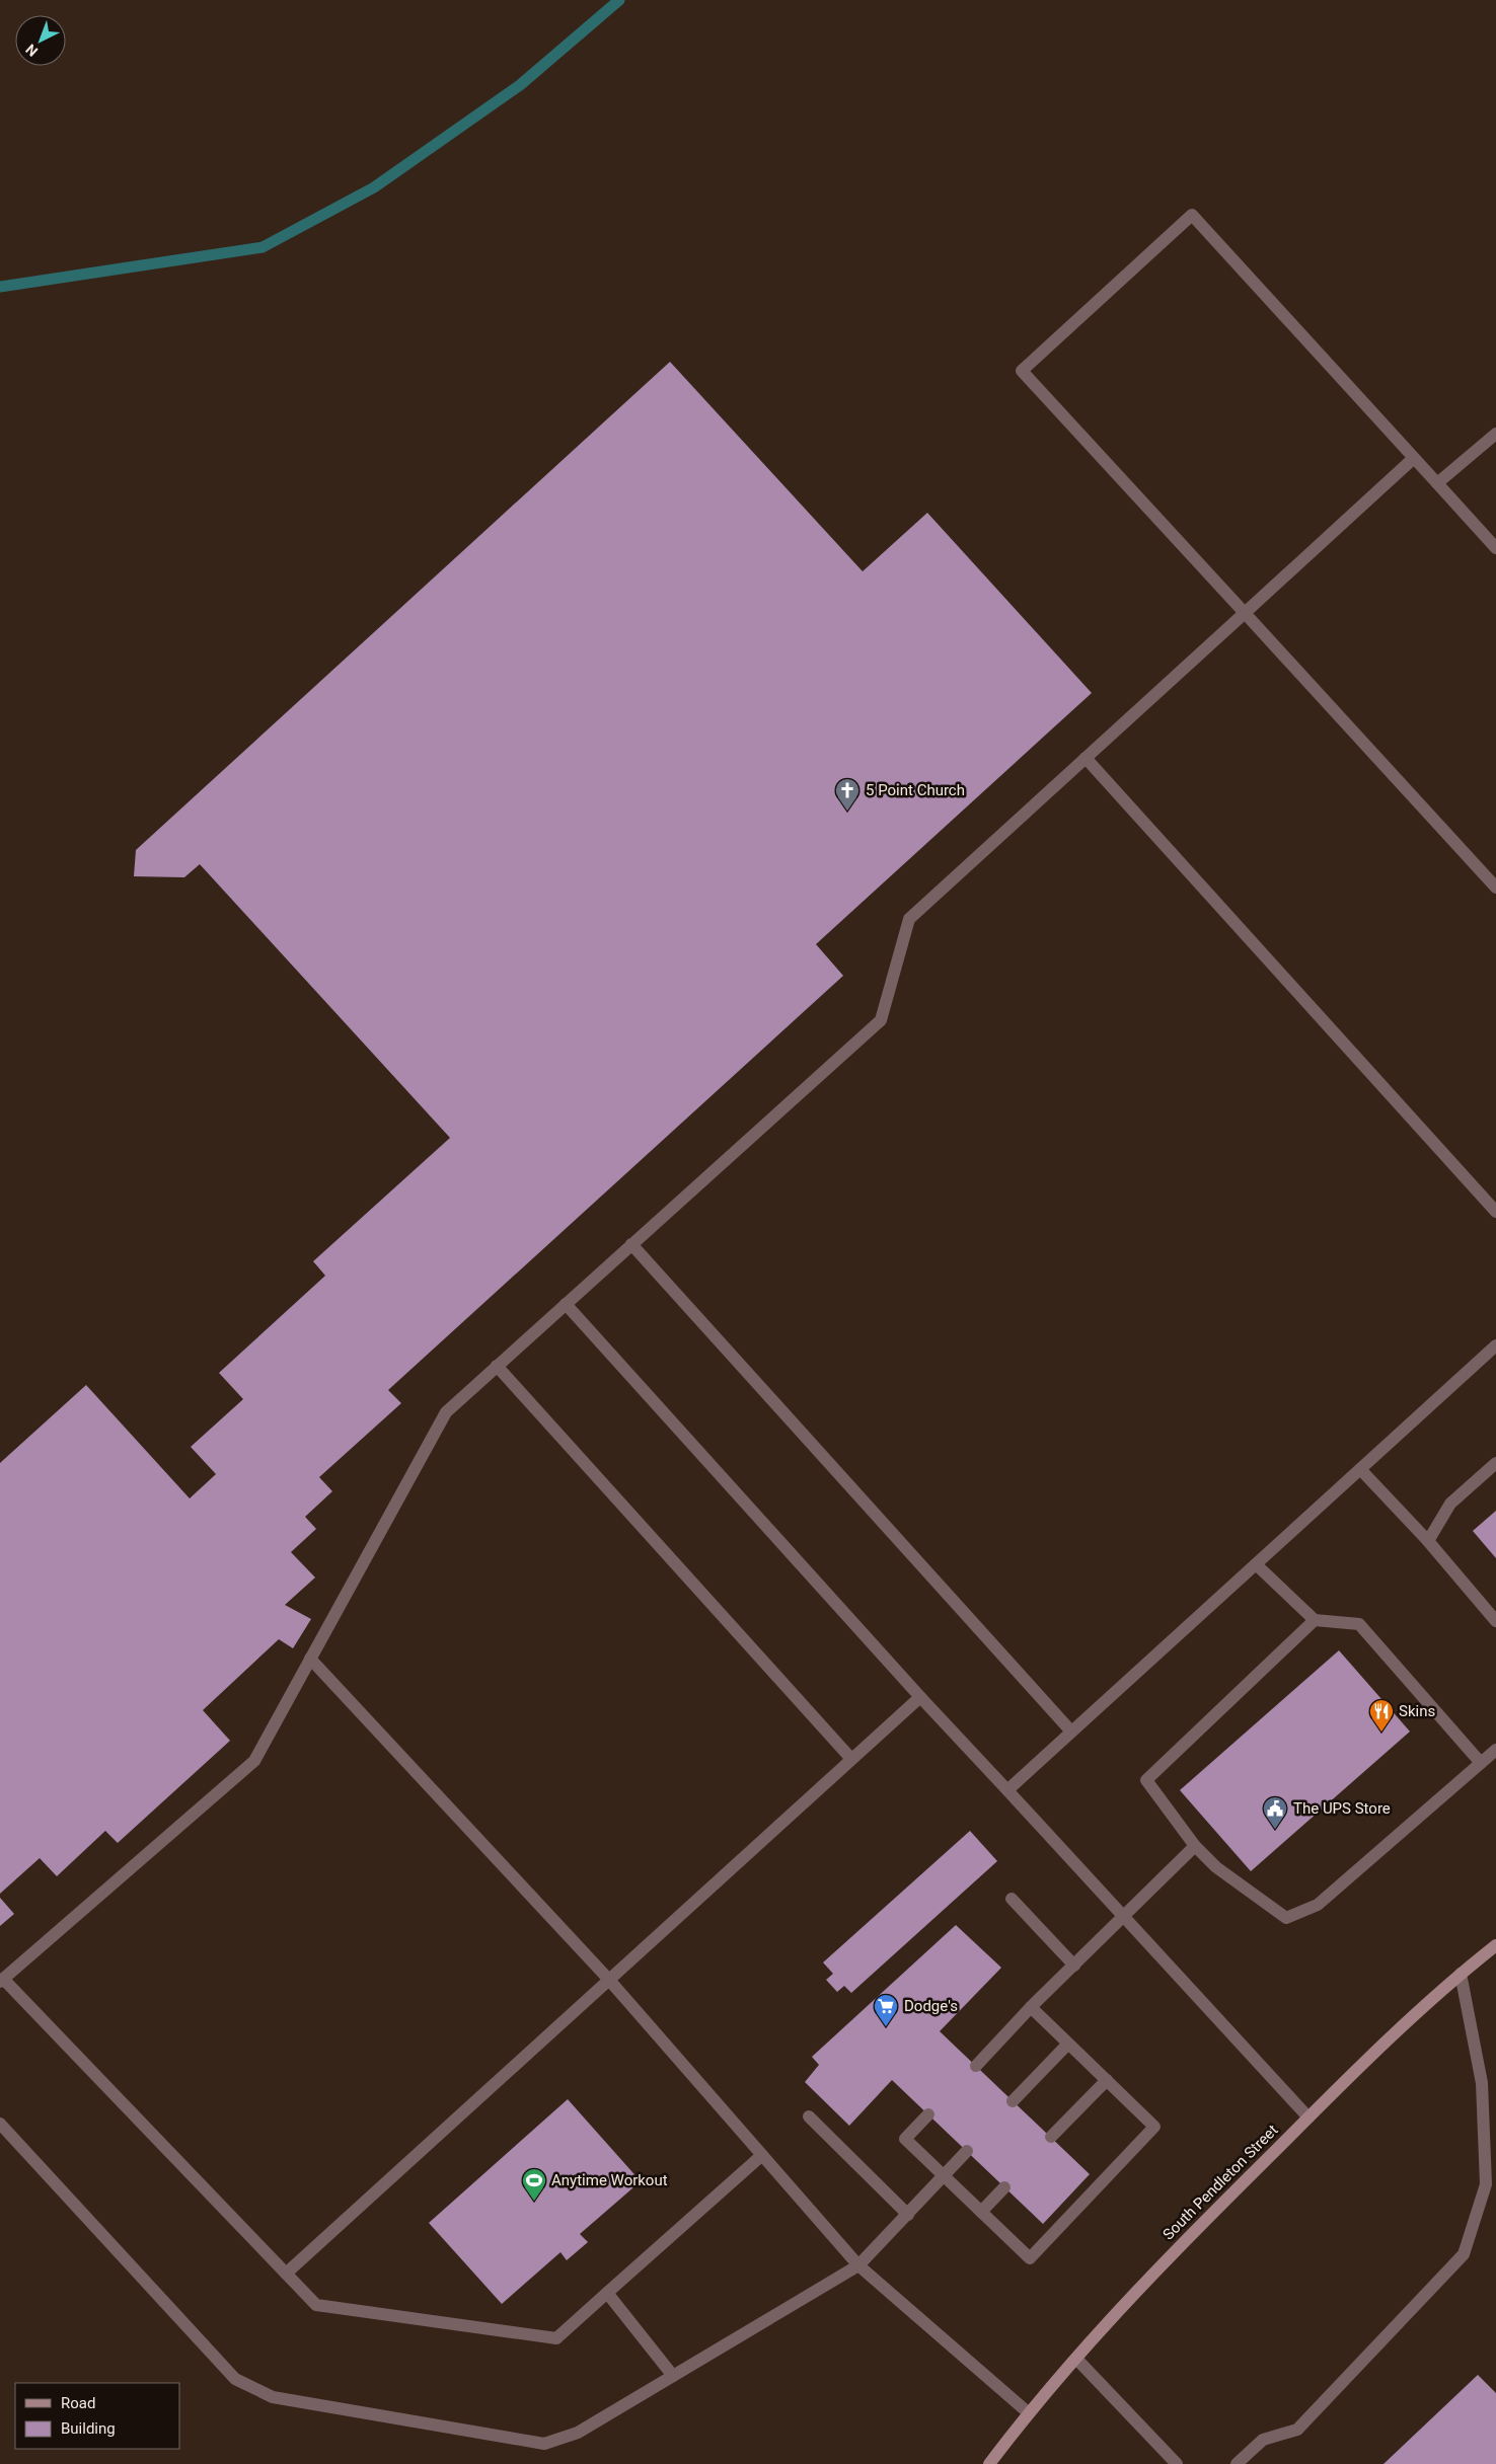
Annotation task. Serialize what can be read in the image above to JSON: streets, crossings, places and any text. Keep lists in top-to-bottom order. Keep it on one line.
{"streets":{"main road":["South Pendleton Street"]},"places":{"church":["5 Point Church"],"restaurant":["Skins"],"public building":["The UPS Store"],"supermarket":["Dodge's"],"sports":["Anytime Workout"]},"legend":["Road","Building"],"north":"bottom left"}
